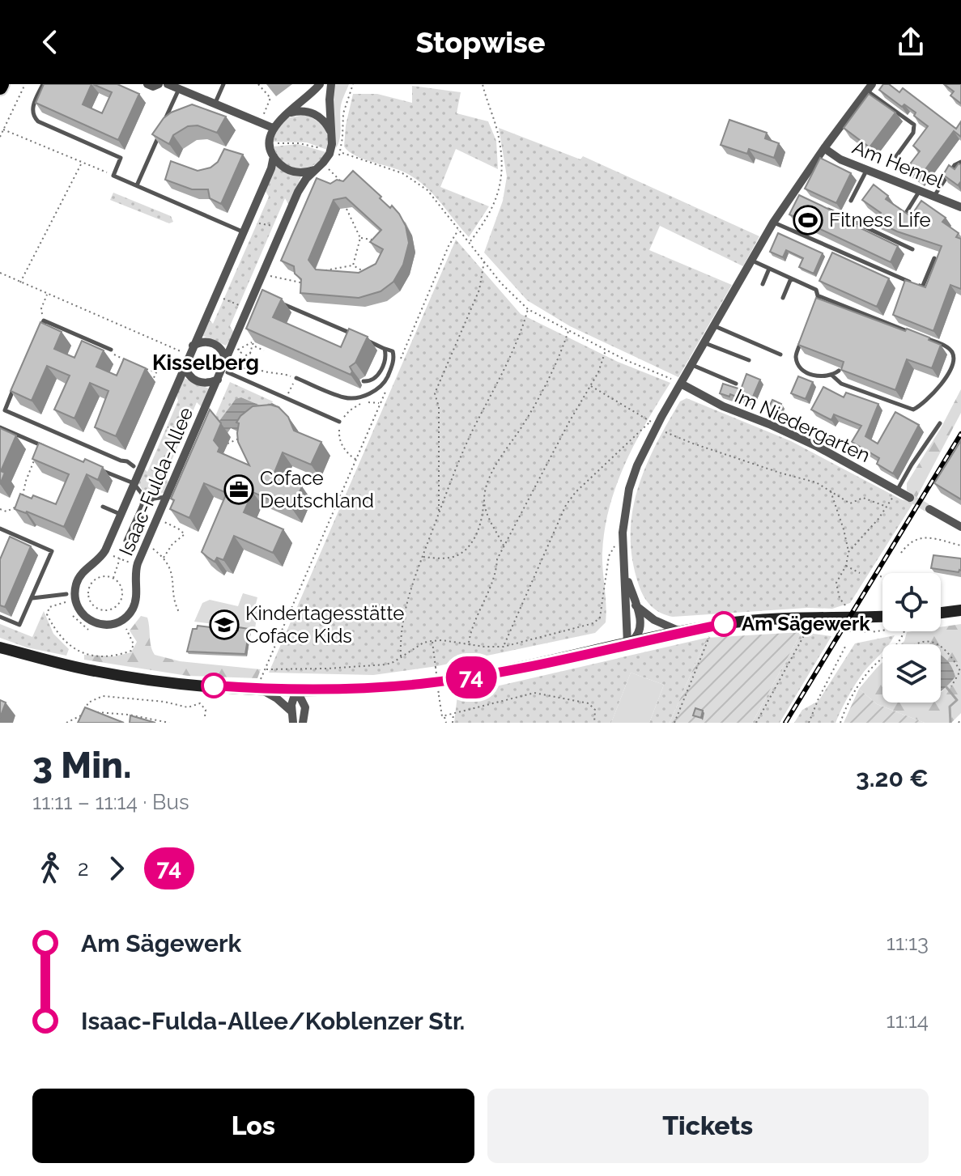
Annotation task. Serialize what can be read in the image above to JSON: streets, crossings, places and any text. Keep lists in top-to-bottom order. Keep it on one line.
{"streets":{"street":["Am Hemel","Im Niedergarten","Isaac-Fulda-Allee"]},"districts":["Kisselberg"],"places":{"sports":["Fitness Life"],"office":["Coface Deutschland"],"other":["Am Sägewerk"],"school or university":["Kindertagesstätte Coface Kids"]},"lines":["bus line 74"],"page":{"header":"Stopwise","on_map":"74","heading":["3 Min.","11:11 – 11:14 · Bus","3.20 €"],"legs":["2","74"],"list":[{"name":"Am Sägewerk","value":"11:13"},{"name":"Isaac-Fulda-Allee/Koblenzer Str.","value":"11:14"}],"buttons":["Los","Tickets"]}}
